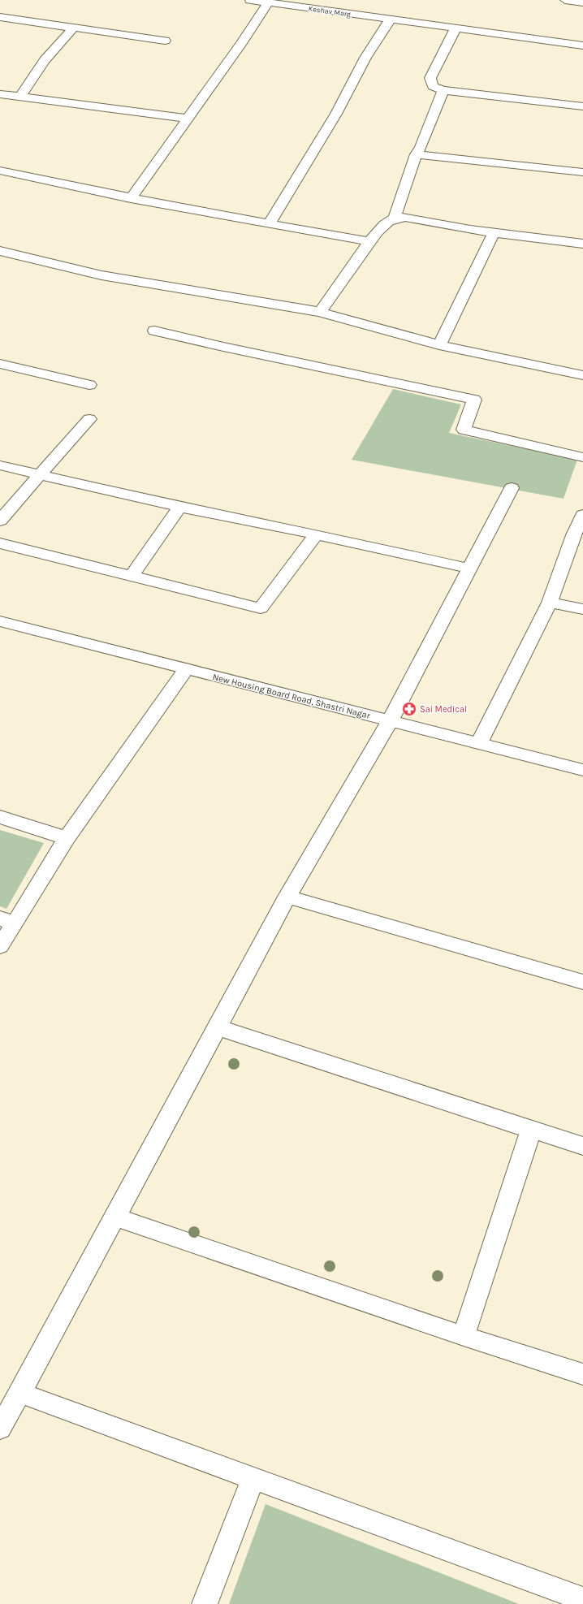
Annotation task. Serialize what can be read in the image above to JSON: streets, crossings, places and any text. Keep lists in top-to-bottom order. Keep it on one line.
{"streets":{"street":["Keshav Marg","New Housing Board Road, Shastri Nagar"]},"places":{"pharmacy":["Sai Medical"]}}
